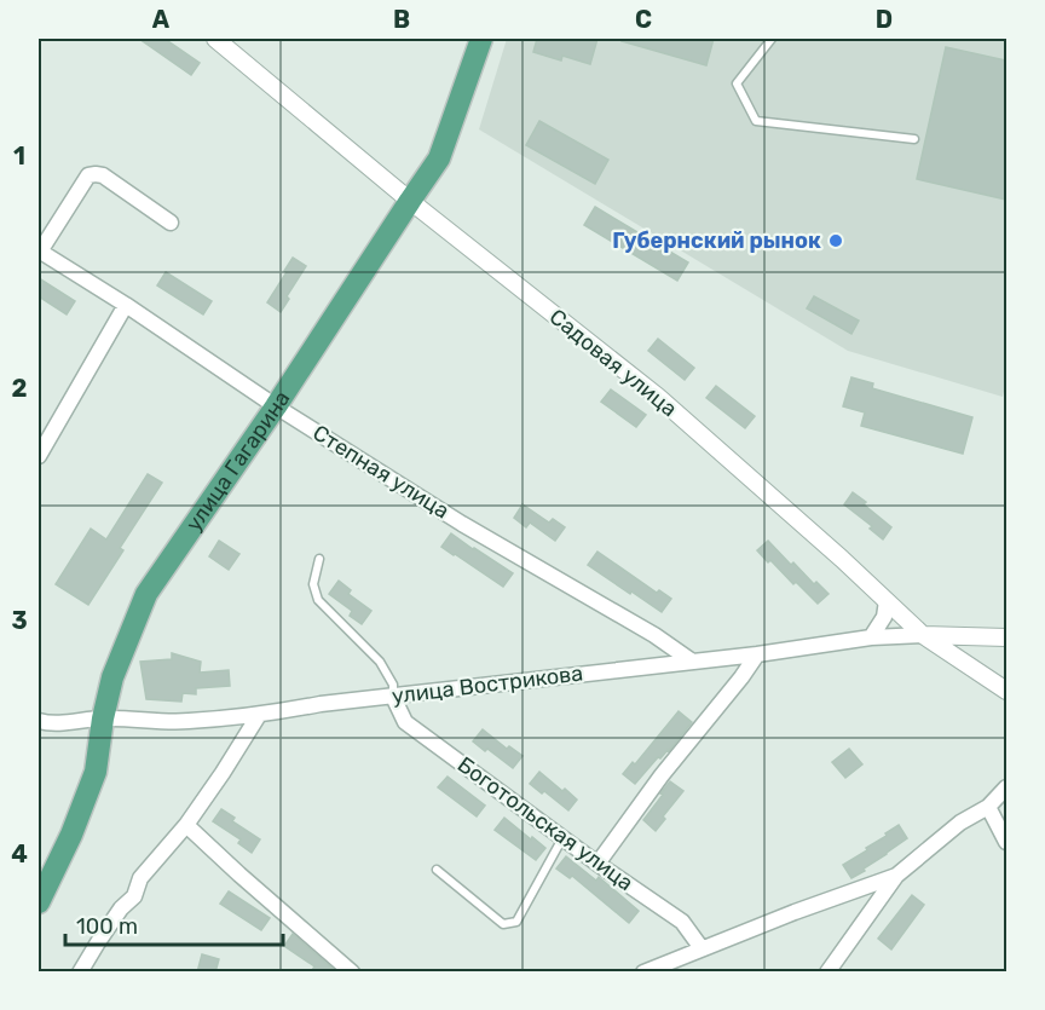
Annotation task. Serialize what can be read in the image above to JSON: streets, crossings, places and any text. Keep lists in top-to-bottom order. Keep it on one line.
{"streets":{"main road":["улица Гагарина"],"street":["Садовая улица","Степная улица","улица Вострикова","Боготольская улица"]},"crossings":[["Садовая улица","улица Гагарина"],["Садовая улица","улица Вострикова"],["улица Гагарина","Степная улица"],["улица Гагарина","улица Вострикова"],["Степная улица","улица Вострикова"],["улица Вострикова","Боготольская улица"]],"places":["Губернский рынок"],"scale_bar":"100 m","grid":{"columns":["A","B","C","D"],"rows":["1","2","3","4"]}}
